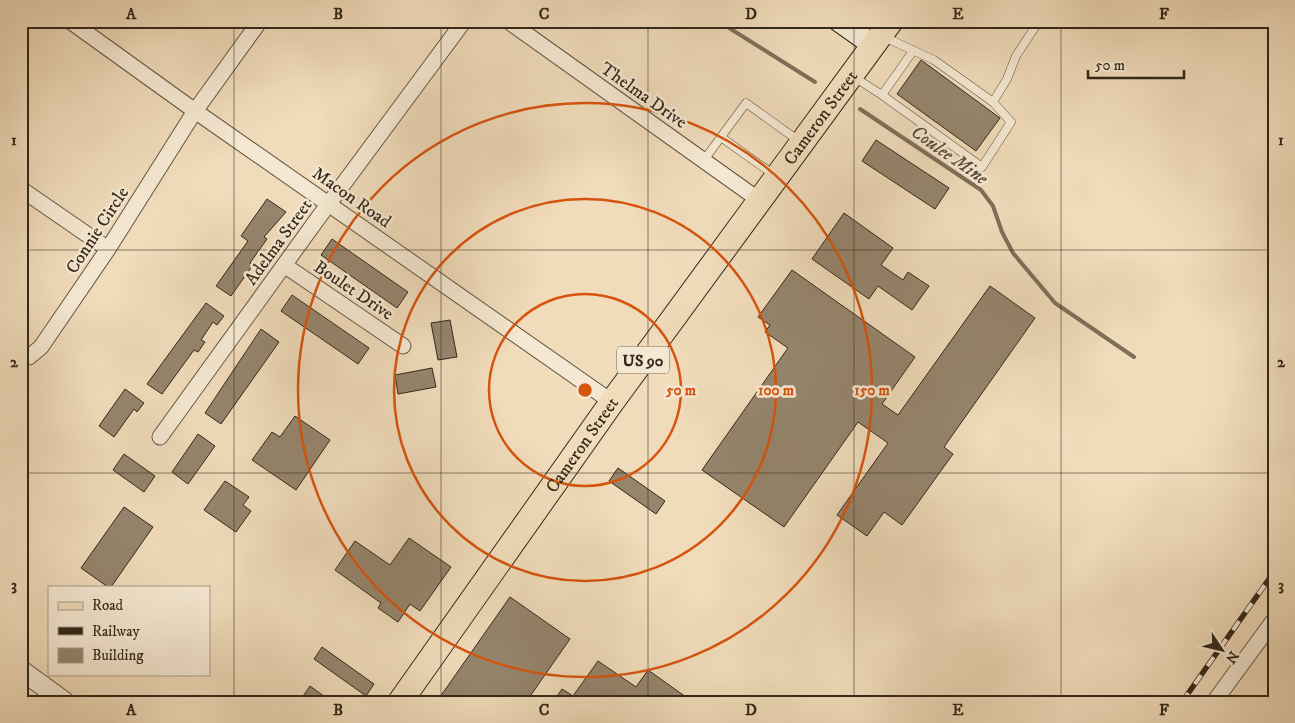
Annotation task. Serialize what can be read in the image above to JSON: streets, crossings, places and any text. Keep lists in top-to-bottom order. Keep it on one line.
{"streets":{"main road":["Cameron Street","US 90"],"street":["Thelma Drive","Macon Road","Connie Circle","Adelma Street","Boulet Drive"]},"crossings":[["Thelma Drive","Cameron Street"],["Cameron Street","Macon Road"],["Macon Road","Connie Circle"],["Macon Road","Adelma Street"],["Adelma Street","Boulet Drive"]],"water":["Coulee Mine"],"legend":["Road","Railway","Building"],"scale_bar":"50 m","north":"bottom right","grid":{"columns":["A","B","C","D","E","F"],"rows":["1","2","3"]},"rings":["50 m","100 m","150 m"]}
